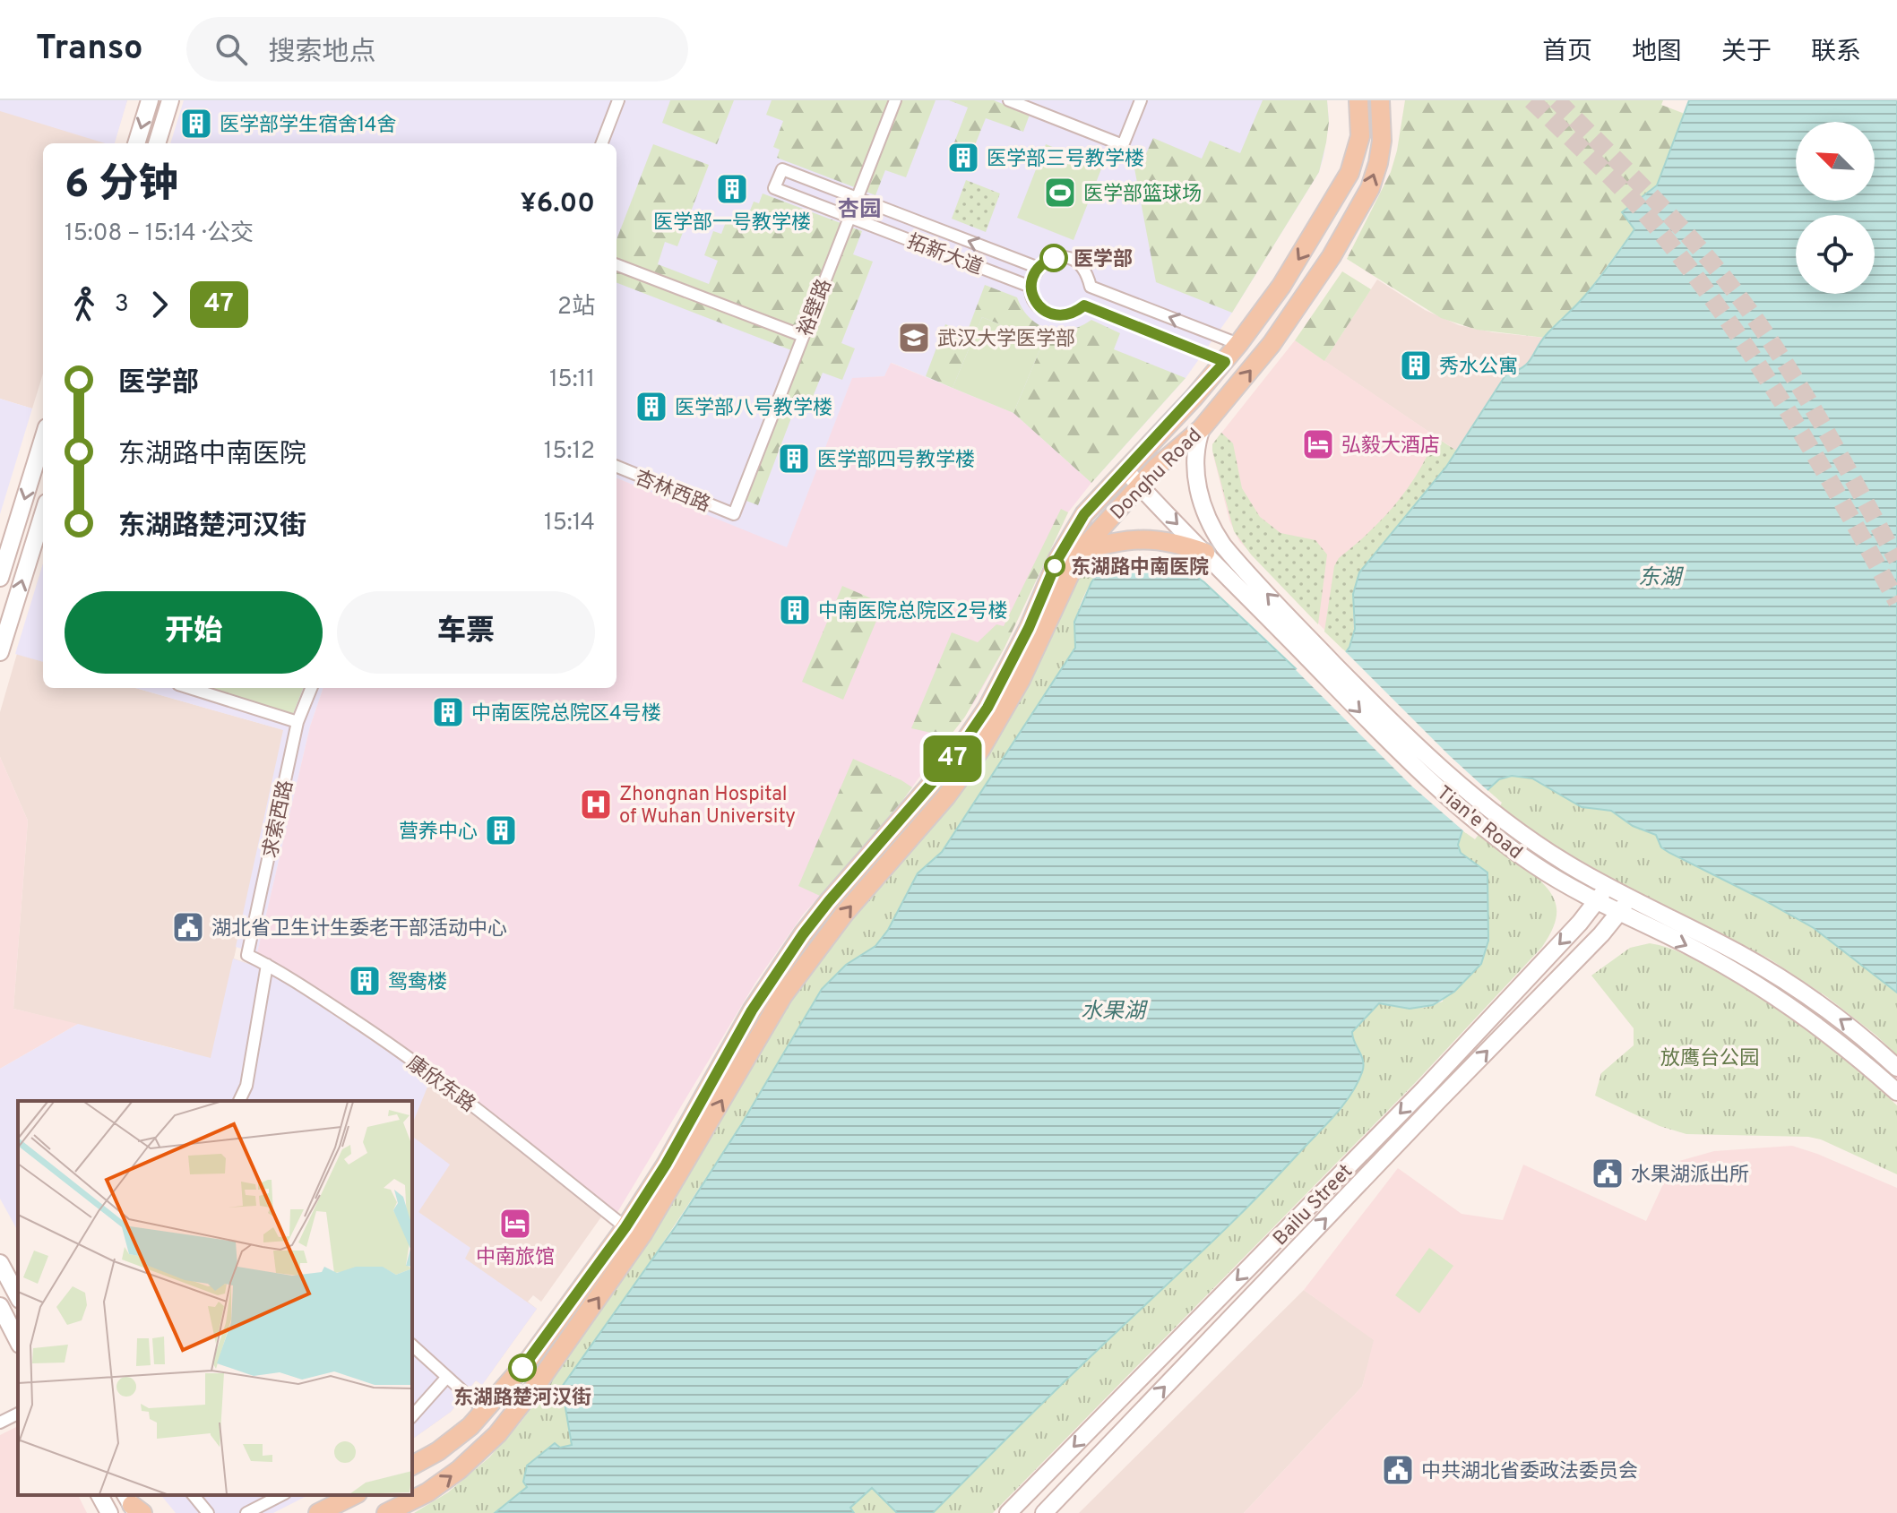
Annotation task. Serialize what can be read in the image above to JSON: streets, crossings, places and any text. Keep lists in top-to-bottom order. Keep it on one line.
{"streets":{"main road":["Donghu Road","Tian'e Road","Bailu Street"],"street":["拓新大道","裕壁路","杏林西路","求索西路","康欣东路"]},"crossings":[["拓新大道","裕壁路"],["裕壁路","杏林西路"],["Donghu Road","Tian'e Road"],["Donghu Road","康欣东路"],["求索西路","康欣东路"],["Tian'e Road","Bailu Street"]],"districts":["杏园"],"water":["东湖","水果湖"],"parks":["放鹰台公园"],"places":{"building":["医学部学生宿舍14舍","医学部三号教学楼","医学部一号教学楼","秀水公寓","医学部八号教学楼","医学部四号教学楼","中南医院总院区2号楼","中南医院总院区4号楼","营养中心","鸳鸯楼"],"sports":["医学部篮球场"],"other":["医学部","东湖路中南医院","东湖路楚河汉街"],"school or university":["武汉大学医学部"],"hotel":["弘毅大酒店","中南旅馆"],"hospital":["Zhongnan Hospital of Wuhan University"],"public building":["湖北省卫生计生委老干部活动中心","水果湖派出所","中共湖北省委政法委员会"]},"lines":["bus line 47"],"north":"top left","page":{"header":"Transo","search":"搜索地点","nav":["首页","地图","关于","联系"],"on_map":"47","heading":["6 分钟","15:08 – 15:14 · 公交","¥6.00"],"legs":["3","47","2站"],"list":[{"name":"医学部","value":"15:11"},{"name":"东湖路中南医院","value":"15:12"},{"name":"东湖路楚河汉街","value":"15:14"}],"buttons":["开始","车票"]}}
